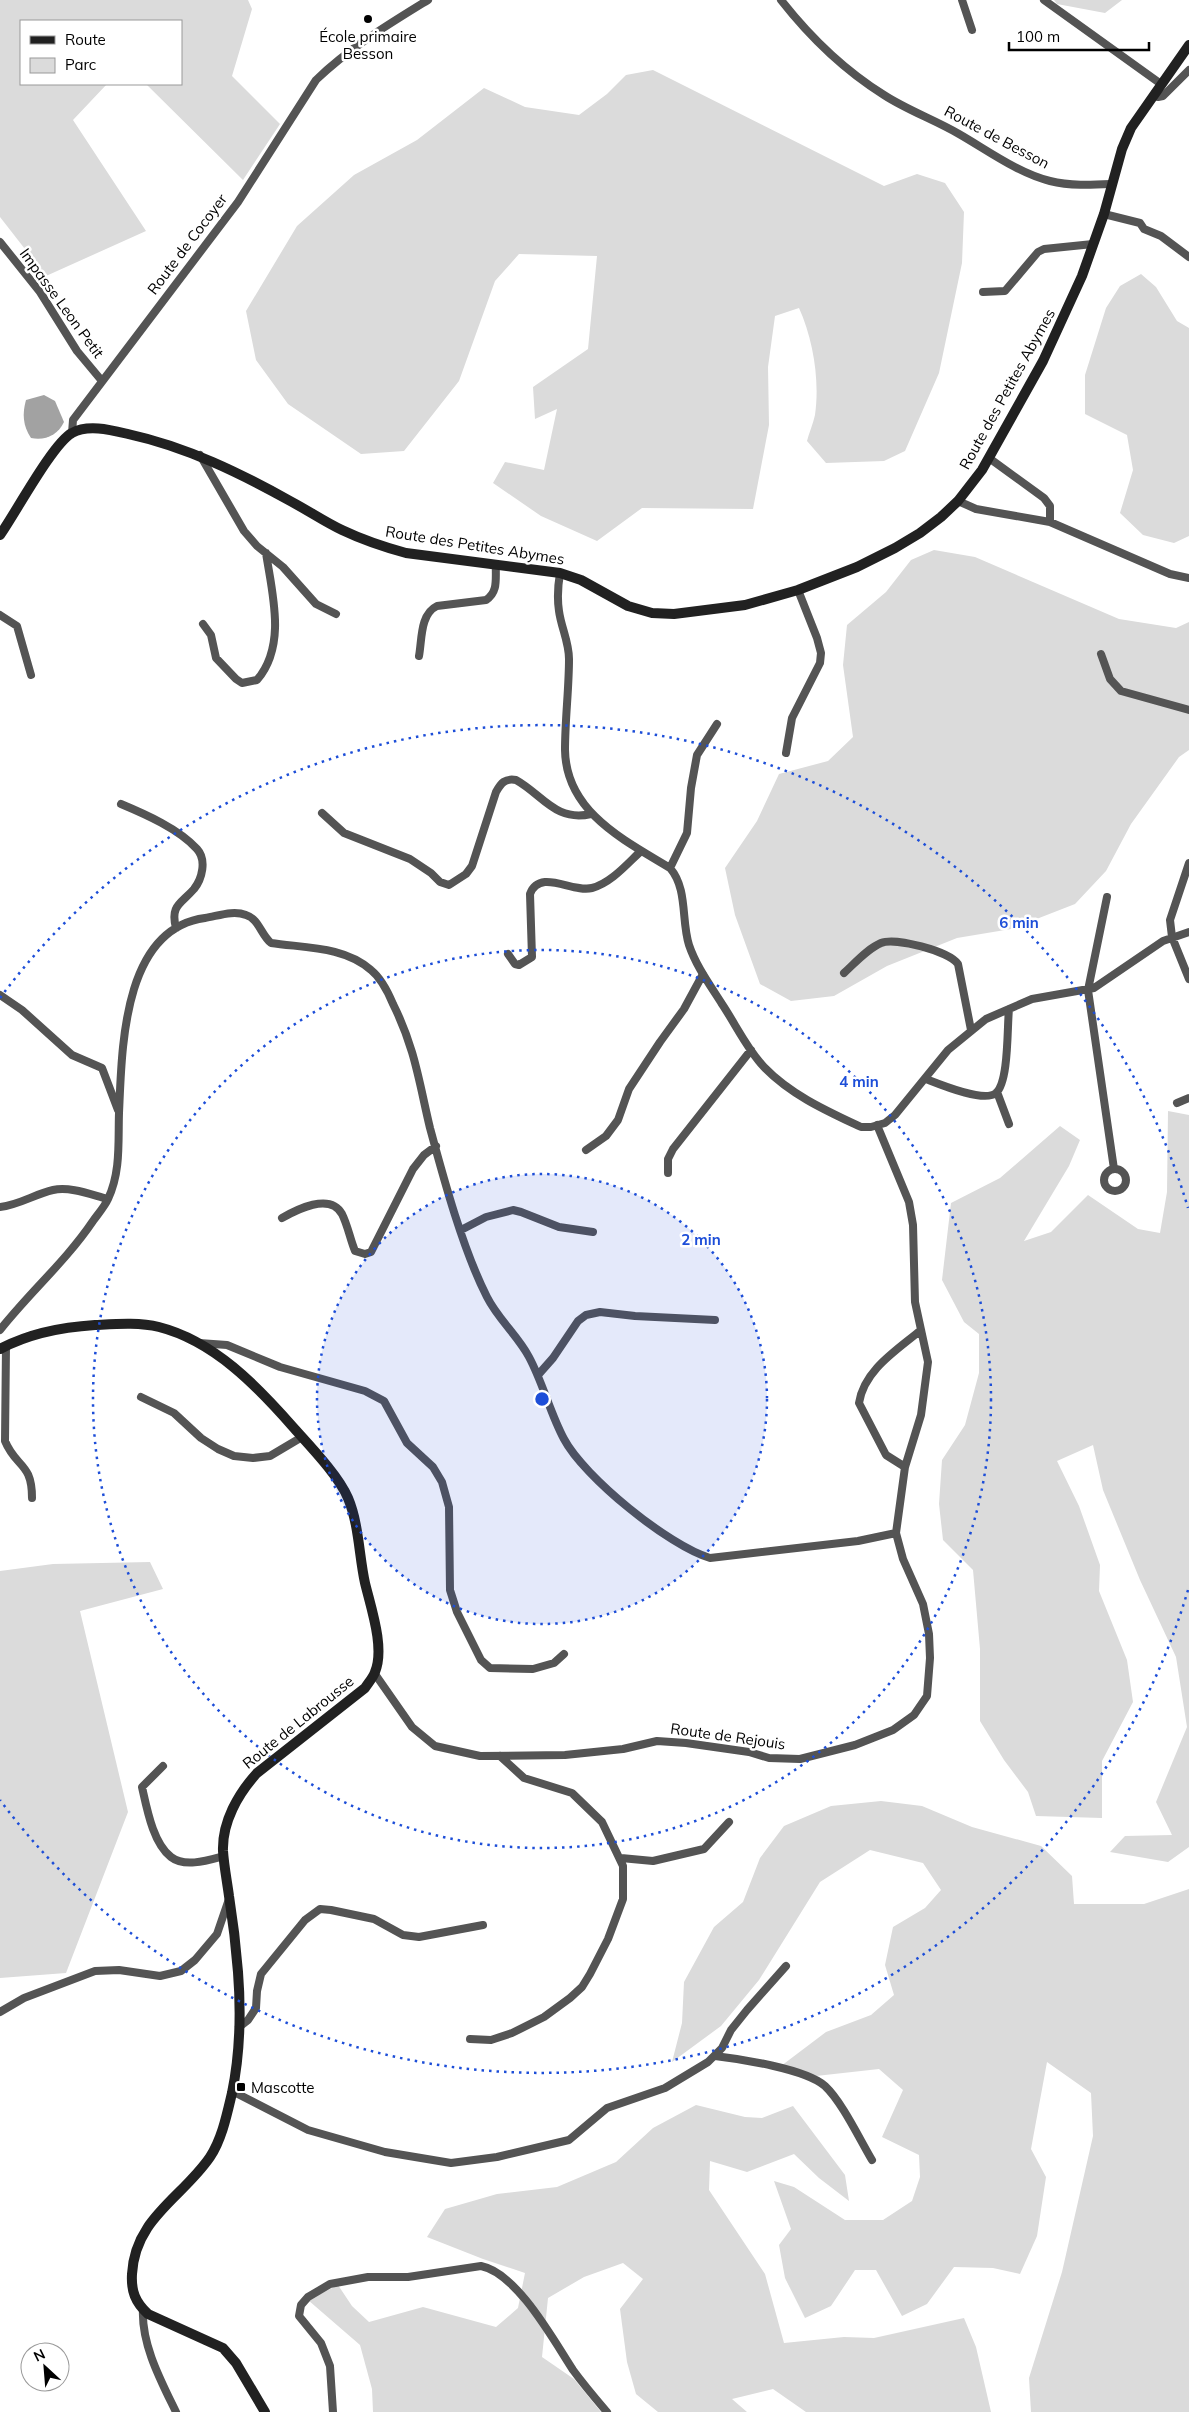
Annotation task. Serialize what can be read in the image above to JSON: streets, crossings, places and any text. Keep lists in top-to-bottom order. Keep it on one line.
{"streets":{"main road":["Route de Cocoyer","Route des Petites Abymes","Route de Labrousse"],"street":["Route de Besson","Impasse Leon Petit","Route de Rejouis"]},"crossings":[["Route de Besson","Route des Petites Abymes"],["Route de Cocoyer","Impasse Leon Petit"],["Route de Cocoyer","Route des Petites Abymes"],["Route de Labrousse","Route de Rejouis"]],"places":{"other":["École primaire Besson"],"transit":["Mascotte"]},"legend":["Route","Parc"],"scale_bar":"100 m","north":"top left","rings":["6 min","4 min","2 min"]}
